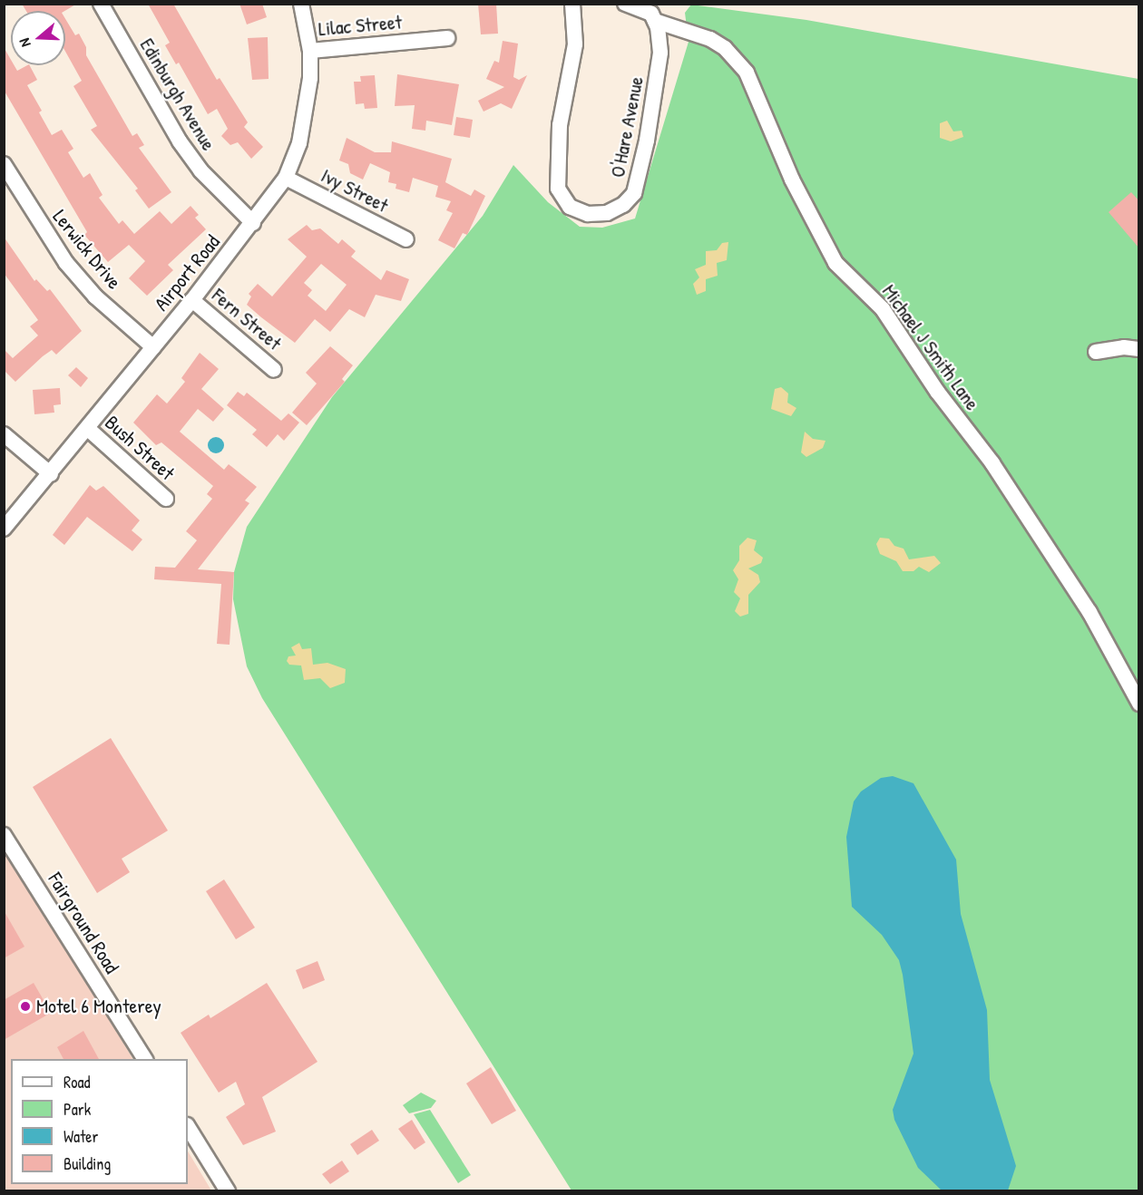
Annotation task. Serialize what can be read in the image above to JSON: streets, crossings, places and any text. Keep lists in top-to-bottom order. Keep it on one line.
{"streets":{"street":["Lilac Street","Edinburgh Avenue","O'Hare Avenue","Ivy Street","Lerwick Drive","Airport Road","Fern Street","Michael J Smith Lane","Bush Street","Fairground Road"]},"crossings":[["Lilac Street","Airport Road"],["Edinburgh Avenue","Airport Road"],["O'Hare Avenue","Michael J Smith Lane"],["Ivy Street","Airport Road"],["Lerwick Drive","Airport Road"],["Airport Road","Fern Street"],["Airport Road","Bush Street"]],"places":["Motel 6 Monterey"],"legend":["Road","Park","Water","Building"],"north":"left"}
